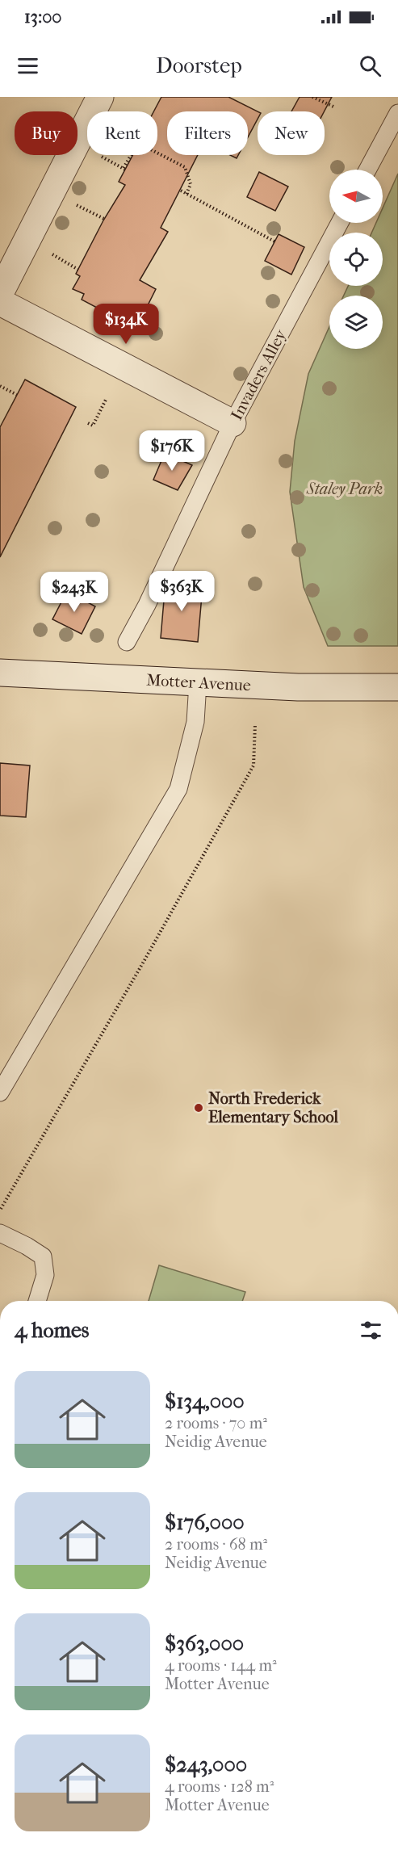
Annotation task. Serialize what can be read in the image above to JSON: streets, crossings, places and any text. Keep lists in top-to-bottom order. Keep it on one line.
{"streets":{"street":["Motter Avenue"],"lane":["Invaders Alley"]},"parks":["Staley Park"],"places":["North Frederick Elementary School"],"north":"left","page":{"status":"13:00","header":"Doorstep","chip":["Buy","Rent","Filters","New"],"price":["$134K","$176K","$363K","$243K"],"heading":"4 homes","list":[{"name":"$134,000","note":"2 rooms · 70 m² · Neidig Avenue"},{"name":"$176,000","note":"2 rooms · 68 m² · Neidig Avenue"},{"name":"$363,000","note":"4 rooms · 144 m² · Motter Avenue"},{"name":"$243,000","note":"4 rooms · 128 m² · Motter Avenue"}]}}
